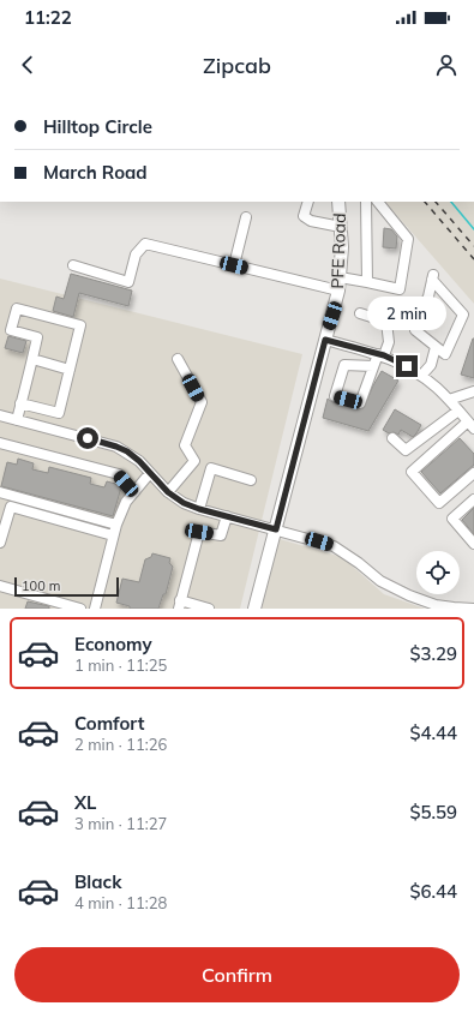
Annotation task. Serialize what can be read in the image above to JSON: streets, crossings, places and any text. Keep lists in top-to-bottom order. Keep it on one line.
{"streets":{"main road":["PFE Road"]},"scale_bar":"100 m","page":{"status":"11:22","header":"Zipcab","banner":["Hilltop Circle","March Road"],"bubble":"2 min","scale":"100 m","list":[{"name":"Economy","note":"1 min · 11:25","value":"$3.29"},{"name":"Comfort","note":"2 min · 11:26","value":"$4.44"},{"name":"XL","note":"3 min · 11:27","value":"$5.59"},{"name":"Black","note":"4 min · 11:28","value":"$6.44"}],"buttons":"Confirm"}}
